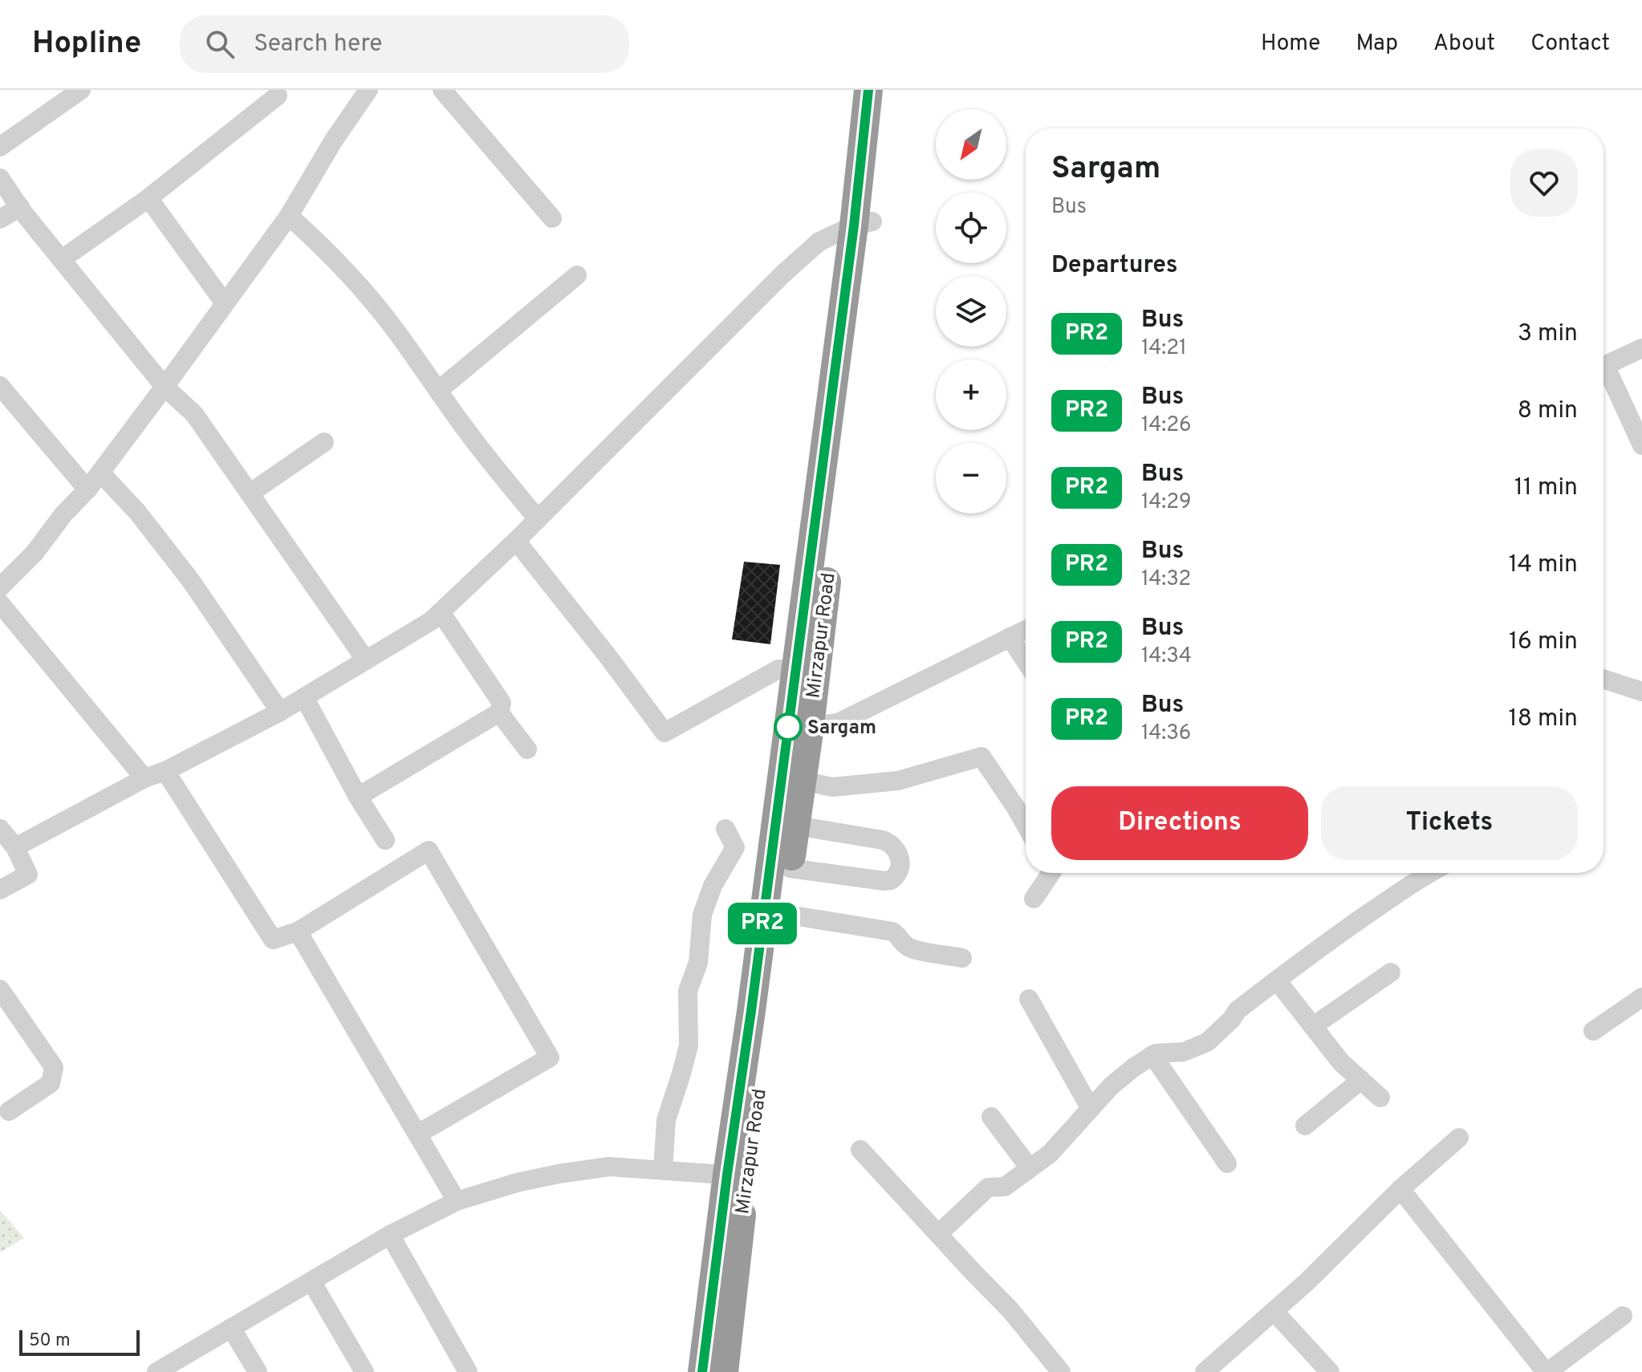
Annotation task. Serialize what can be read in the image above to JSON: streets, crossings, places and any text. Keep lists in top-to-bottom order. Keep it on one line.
{"streets":{"highway":["Mirzapur Road"]},"places":["Sargam"],"lines":["bus line PR2"],"scale_bar":"50 m","north":"bottom left","page":{"header":"Hopline","search":"Search here","nav":["Home","Map","About","Contact"],"on_map":"PR2","map_buttons":["+","−"],"heading":[["Sargam","Bus"],"Departures"],"list":[{"mark":"PR2","name":"Bus","note":"14:21","value":"3 min"},{"mark":"PR2","name":"Bus","note":"14:26","value":"8 min"},{"mark":"PR2","name":"Bus","note":"14:29","value":"11 min"},{"mark":"PR2","name":"Bus","note":"14:32","value":"14 min"},{"mark":"PR2","name":"Bus","note":"14:34","value":"16 min"},{"mark":"PR2","name":"Bus","note":"14:36","value":"18 min"}],"buttons":["Directions","Tickets"],"scale":"50 m"}}
